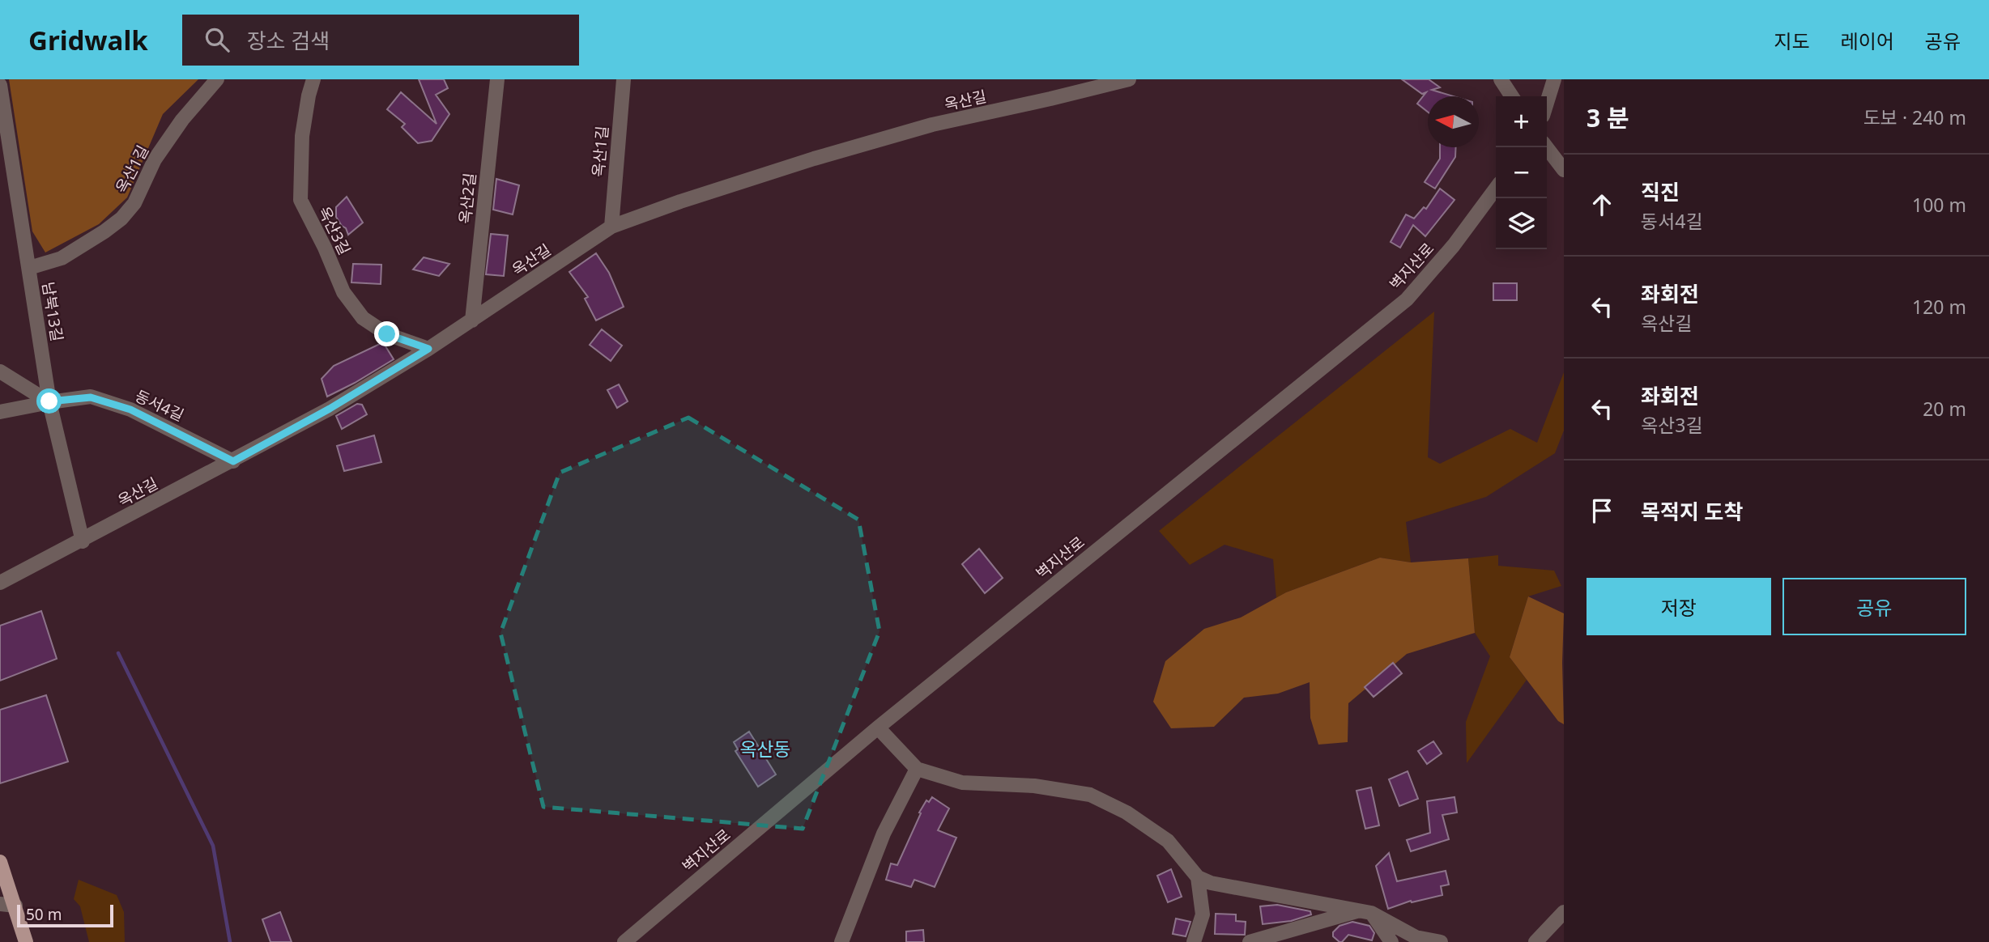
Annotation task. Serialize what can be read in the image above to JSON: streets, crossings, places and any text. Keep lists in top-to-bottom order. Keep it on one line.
{"streets":{"street":["옥산길","옥산1길","옥산2길","옥산3길","벽지산로","남북13길","동서4길"]},"crossings":[["옥산길","옥산1길"],["옥산길","옥산2길"],["옥산길","옥산3길"],["옥산길","남북13길"],["옥산길","동서4길"],["옥산1길","남북13길"],["남북13길","동서4길"]],"districts":["옥산동"],"scale_bar":"50 m","north":"left","page":{"header":"Gridwalk","search":"장소 검색","nav":["지도","레이어","공유"],"heading":["3 분","도보 · 240 m"],"map_buttons":["+","−"],"list":[["직진","동서4길","100 m"],["좌회전","옥산길","120 m"],["좌회전","옥산3길","20 m"],"목적지 도착"],"buttons":["저장","공유"],"scale":"50 m"}}
